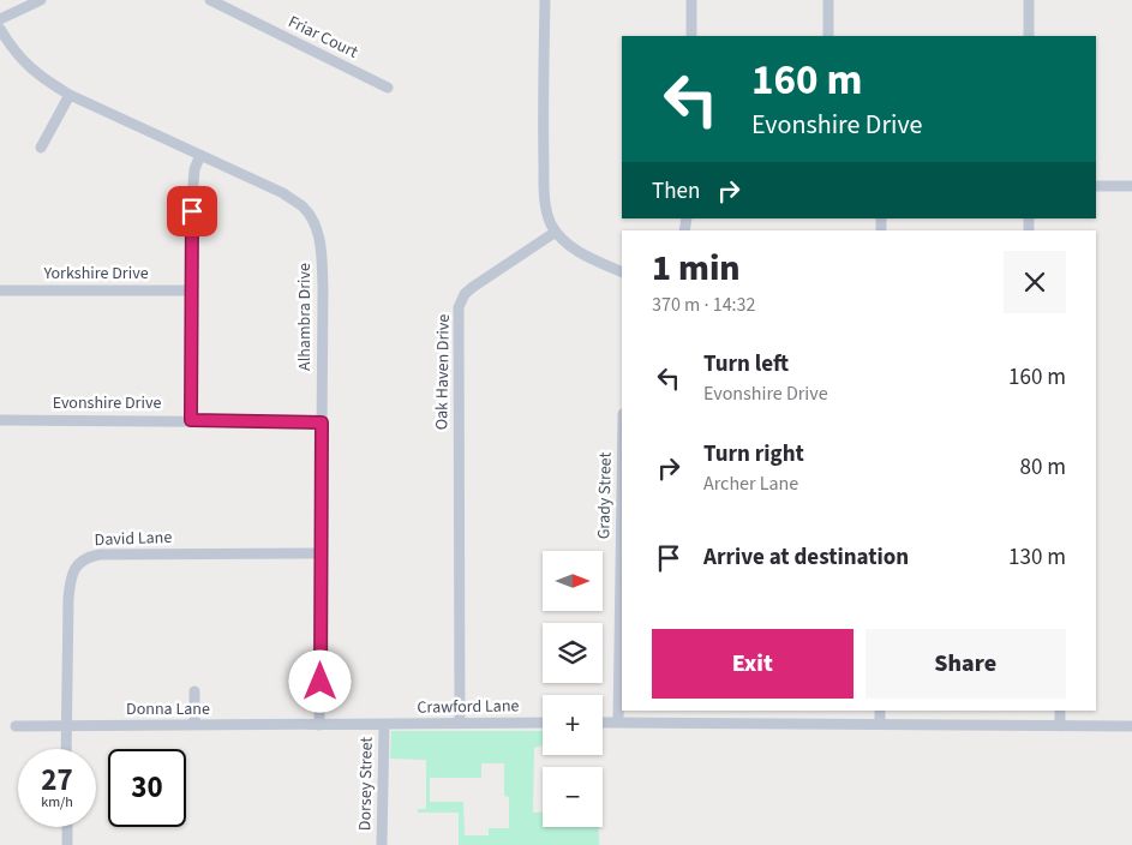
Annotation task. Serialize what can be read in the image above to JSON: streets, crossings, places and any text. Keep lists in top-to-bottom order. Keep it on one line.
{"streets":{"street":["Friar Court","Yorkshire Drive","Alhambra Drive","Oak Haven Drive","Evonshire Drive","Grady Street","David Lane","Crawford Lane","Donna Lane","Dorsey Street"]},"crossings":[["Alhambra Drive","Evonshire Drive"],["Alhambra Drive","David Lane"],["Alhambra Drive","Donna Lane"],["Oak Haven Drive","Crawford Lane"],["David Lane","Donna Lane"],["Crawford Lane","Dorsey Street"]],"north":"right","page":{"turn":["160 m","Evonshire Drive"],"then":"Then","heading":["1 min","370 m · 14:32"],"list":[{"name":"Turn left","note":"Evonshire Drive","value":"160 m"},{"name":"Turn right","note":"Archer Lane","value":"80 m"},{"name":"Arrive at destination","value":"130 m"}],"map_buttons":["+","−"],"buttons":["Exit","Share"],"speed":"27 km/h","limit":"30"}}
